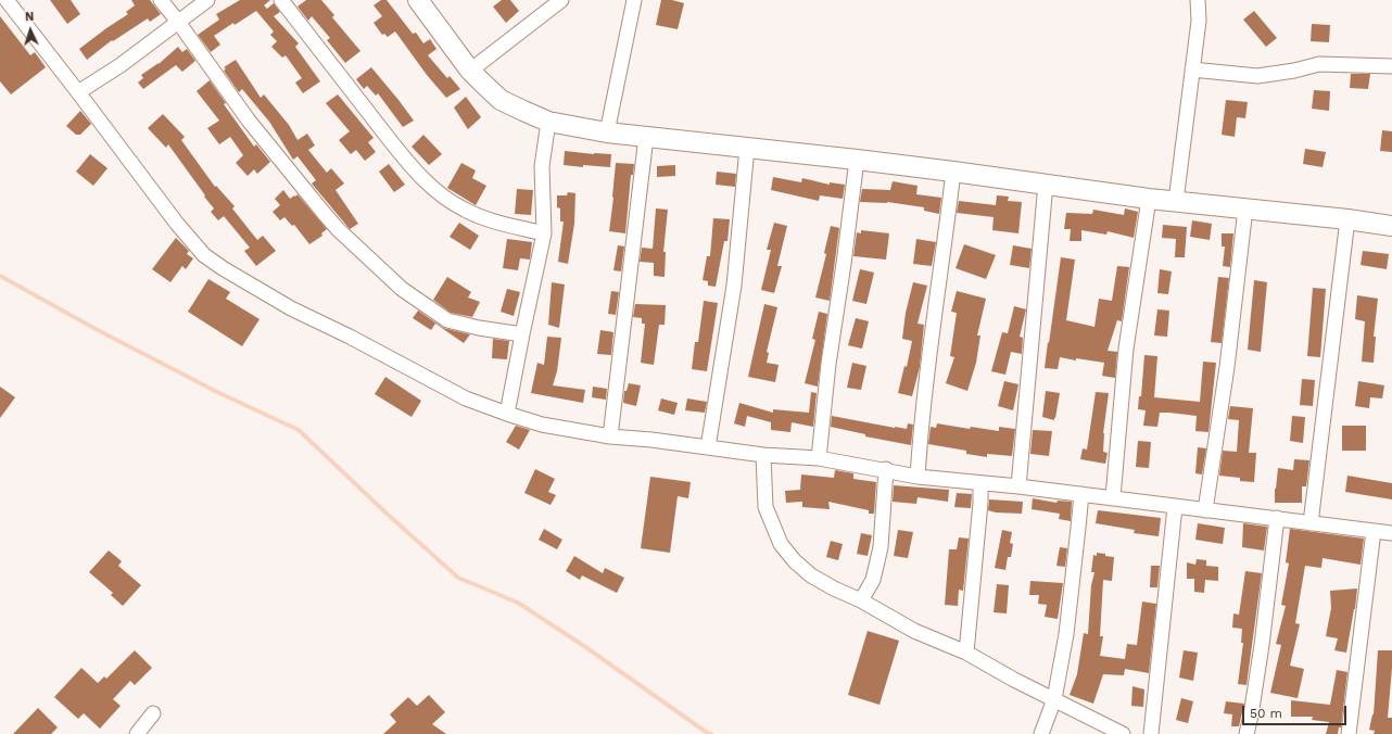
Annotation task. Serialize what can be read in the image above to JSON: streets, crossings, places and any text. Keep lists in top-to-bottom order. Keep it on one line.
{"scale_bar":"50 m","north":"top"}
